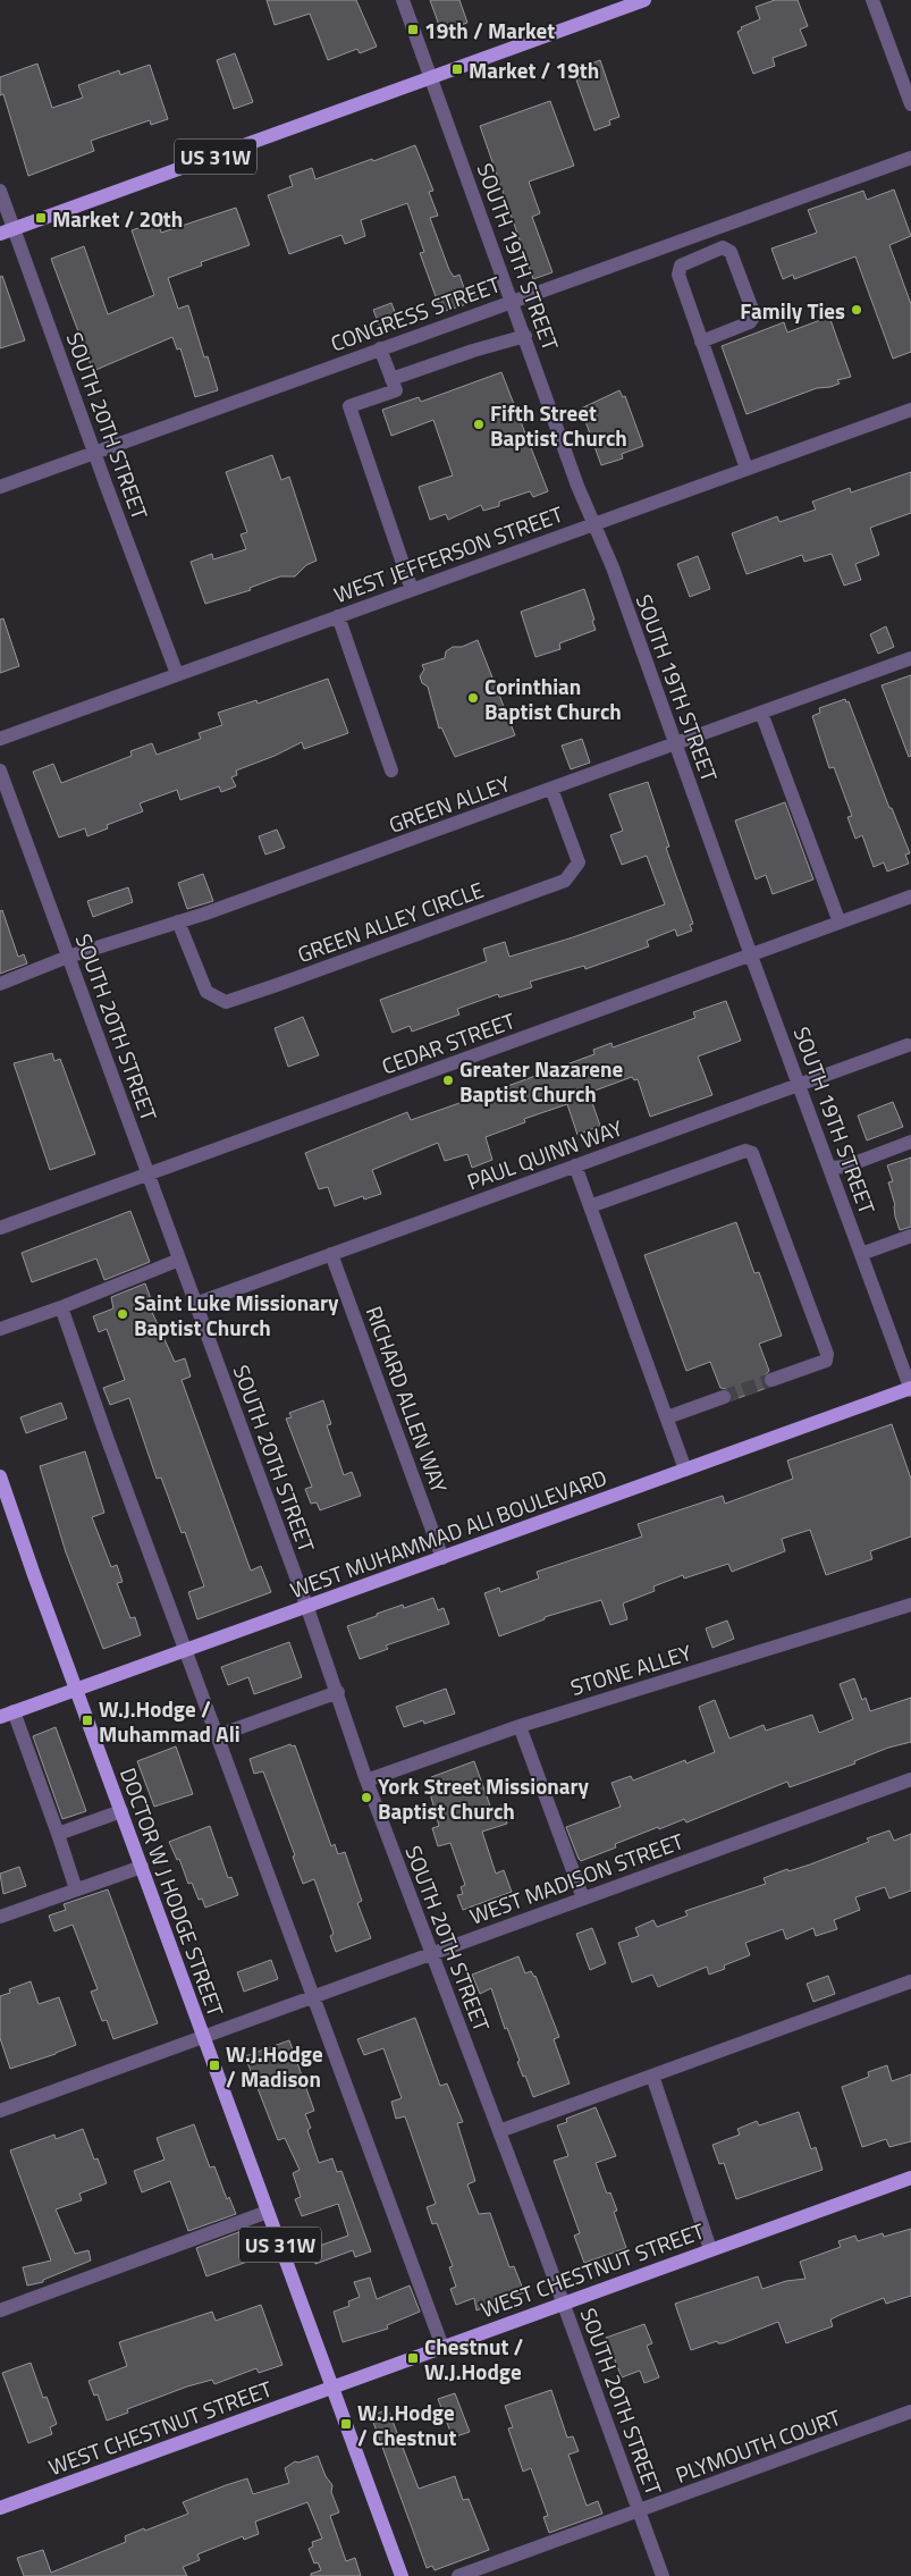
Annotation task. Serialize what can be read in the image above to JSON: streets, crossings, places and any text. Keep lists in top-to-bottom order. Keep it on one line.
{"streets":{"main road":["US 31W","WEST MUHAMMAD ALI BOULEVARD","DOCTOR W J HODGE STREET","WEST CHESTNUT STREET"],"street":["SOUTH 19TH STREET","CONGRESS STREET","SOUTH 20TH STREET","WEST JEFFERSON STREET","GREEN ALLEY","GREEN ALLEY CIRCLE","CEDAR STREET","PAUL QUINN WAY","RICHARD ALLEN WAY","STONE ALLEY","WEST MADISON STREET","PLYMOUTH COURT"]},"crossings":[["US 31W","SOUTH 19TH STREET"],["US 31W","SOUTH 20TH STREET"],["SOUTH 19TH STREET","CONGRESS STREET"],["SOUTH 19TH STREET","WEST JEFFERSON STREET"],["SOUTH 19TH STREET","GREEN ALLEY"],["SOUTH 19TH STREET","CEDAR STREET"],["SOUTH 19TH STREET","PAUL QUINN WAY"],["SOUTH 19TH STREET","WEST MUHAMMAD ALI BOULEVARD"],["CONGRESS STREET","SOUTH 20TH STREET"],["SOUTH 20TH STREET","WEST JEFFERSON STREET"],["SOUTH 20TH STREET","GREEN ALLEY"],["SOUTH 20TH STREET","CEDAR STREET"],["SOUTH 20TH STREET","PAUL QUINN WAY"],["SOUTH 20TH STREET","WEST MUHAMMAD ALI BOULEVARD"],["SOUTH 20TH STREET","STONE ALLEY"],["SOUTH 20TH STREET","WEST MADISON STREET"],["SOUTH 20TH STREET","WEST CHESTNUT STREET"],["SOUTH 20TH STREET","PLYMOUTH COURT"],["GREEN ALLEY","GREEN ALLEY CIRCLE"],["PAUL QUINN WAY","RICHARD ALLEN WAY"],["RICHARD ALLEN WAY","WEST MUHAMMAD ALI BOULEVARD"],["WEST MUHAMMAD ALI BOULEVARD","DOCTOR W J HODGE STREET"],["WEST MADISON STREET","DOCTOR W J HODGE STREET"],["DOCTOR W J HODGE STREET","WEST CHESTNUT STREET"]],"places":{"transit":["19th / Market","Market / 19th","Market / 20th","W.J.Hodge / Muhammad Ali","W.J.Hodge / Madison","Chestnut / W.J.Hodge","W.J.Hodge / Chestnut"],"other":["Family Ties","Fifth Street Baptist Church","Corinthian Baptist Church","Greater Nazarene Baptist Church","Saint Luke Missionary Baptist Church","York Street Missionary Baptist Church"]}}
